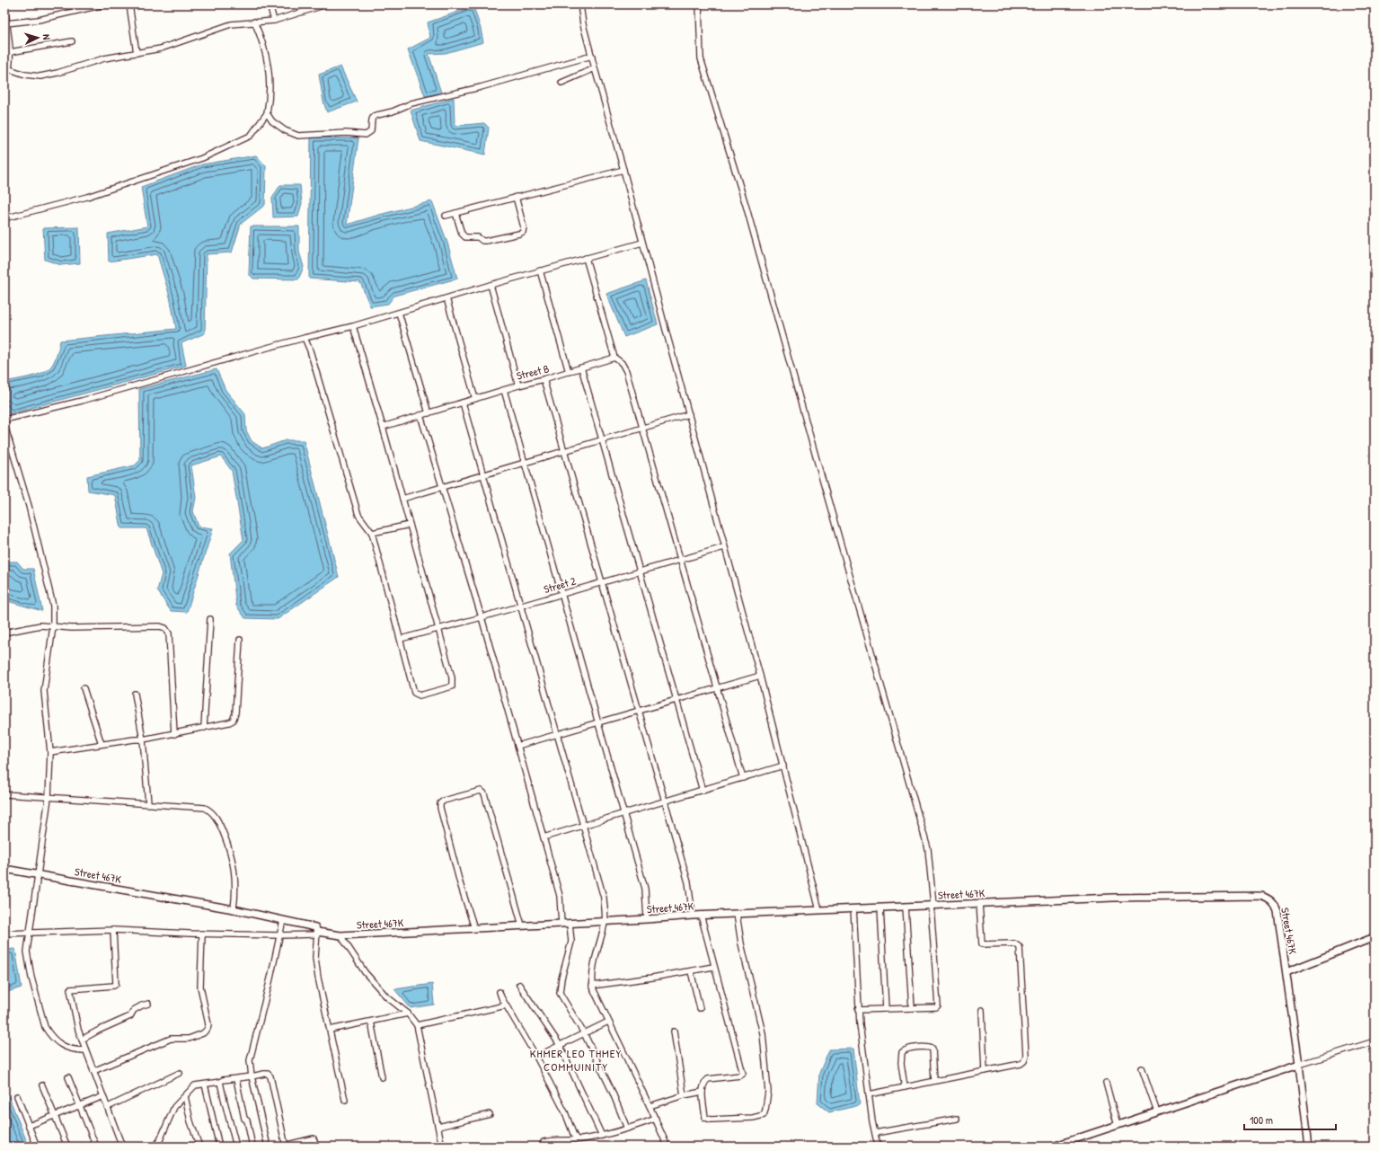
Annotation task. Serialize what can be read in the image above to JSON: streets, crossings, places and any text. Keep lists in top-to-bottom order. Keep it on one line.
{"streets":{"street":["Street B","Street 2","Street 467K"]},"districts":["KHMER LEO THMEY COMMUINITY"],"scale_bar":"100 m","north":"right"}
